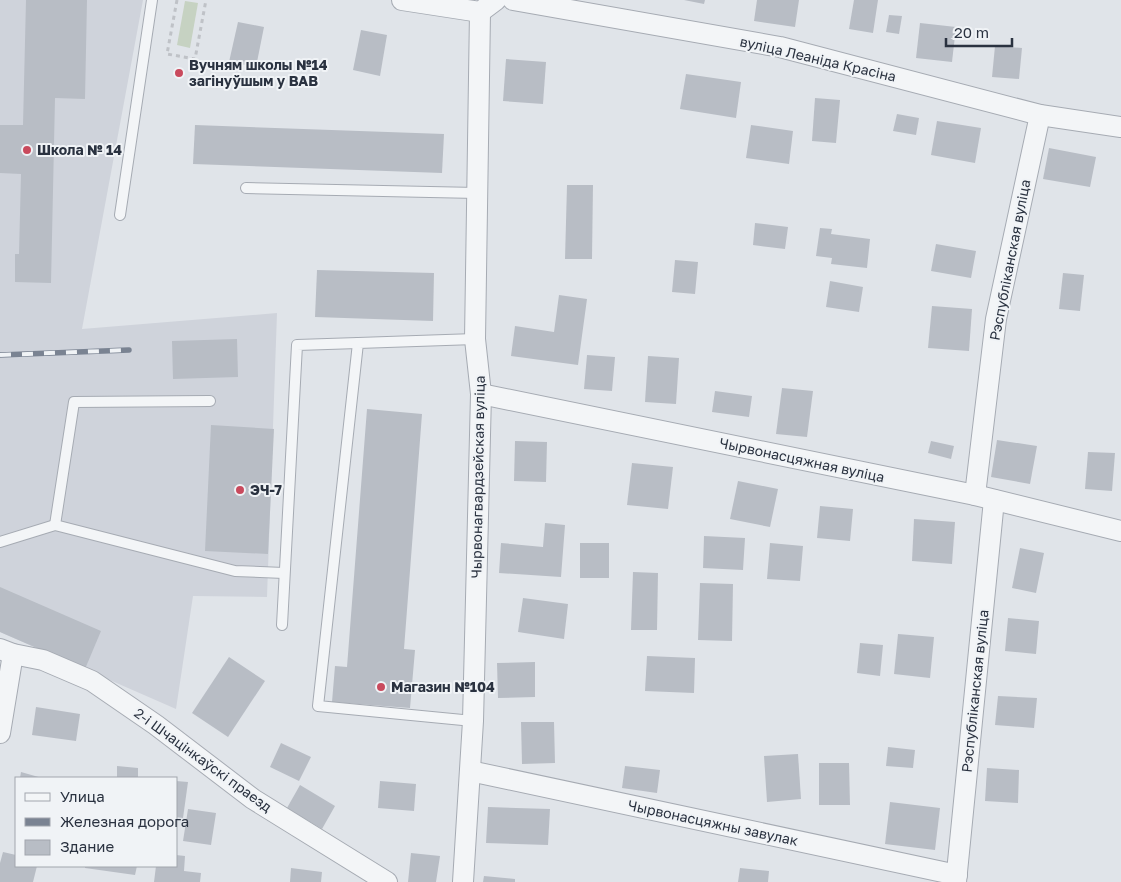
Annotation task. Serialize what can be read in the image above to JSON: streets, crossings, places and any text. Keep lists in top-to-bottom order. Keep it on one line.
{"streets":{"street":["вуліца Леаніда Красіна","Рэспубліканская вуліца","Чырвонасцяжная вуліца","Чырвонагвардзейская вуліца","2-і Шчацінкаўскі праезд","Чырвонасцяжны завулак"]},"crossings":[["вуліца Леаніда Красіна","Рэспубліканская вуліца"],["Рэспубліканская вуліца","Чырвонасцяжная вуліца"],["Рэспубліканская вуліца","Чырвонасцяжны завулак"],["Чырвонасцяжная вуліца","Чырвонагвардзейская вуліца"],["Чырвонагвардзейская вуліца","Чырвонасцяжны завулак"]],"places":["Вучням школы №14 загінуўшым у ВАВ","Школа № 14","ЭЧ-7","Магазин №104"],"legend":["Улица","Железная дорога","Здание"],"scale_bar":"20 m"}
